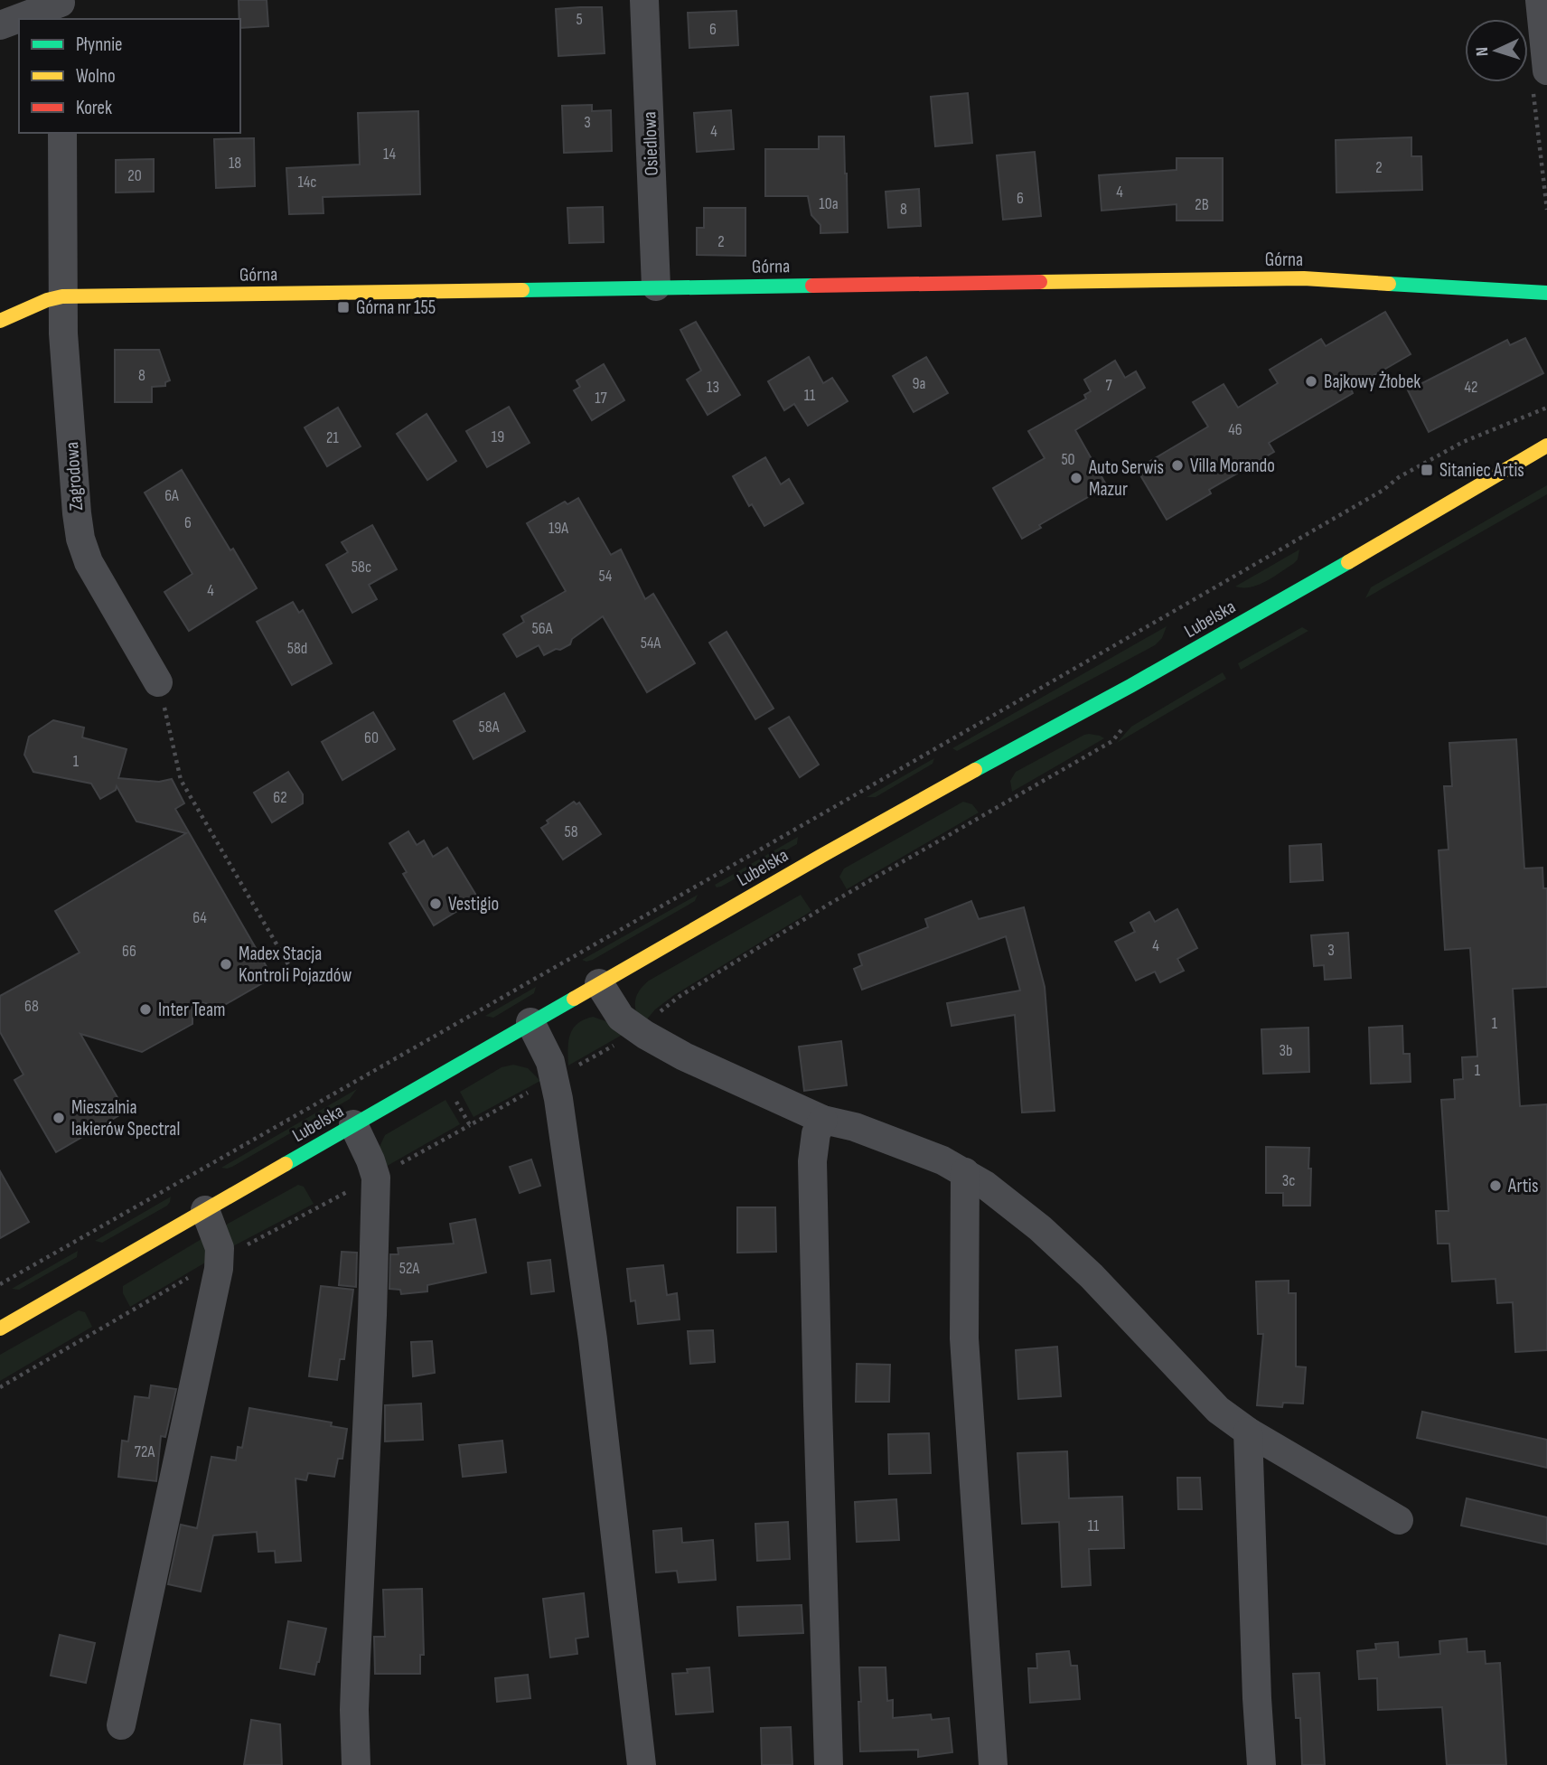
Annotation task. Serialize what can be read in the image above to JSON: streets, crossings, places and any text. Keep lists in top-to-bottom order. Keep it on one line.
{"streets":{"main road":["Górna","Lubelska"],"street":["Osiedlowa","Zagrodowa"]},"crossings":[["Osiedlowa","Górna"],["Górna","Zagrodowa"]],"places":{"transit":["Górna nr 155","Sitaniec Artis"],"other":["Bajkowy Żłobek","Villa Morando","Auto Serwis Mazur","Vestigio","Madex Stacja Kontroli Pojazdów","Inter Team","Mieszalnia lakierów Spectral","Artis"]},"house_numbers":["5","6","3","4","14","18","2","20","14c","4","6","10a","2B","8","2","8","9a","7","13","42","11","17","46","19","21","50","6A","6","19A","58c","54","4","56A","54A","58d","58A","60","1","62","58","64","4","3","66","68","1","3b","1","3c","52A","72A","11"],"legend":["Płynnie","Wolno","Korek"],"north":"left"}
